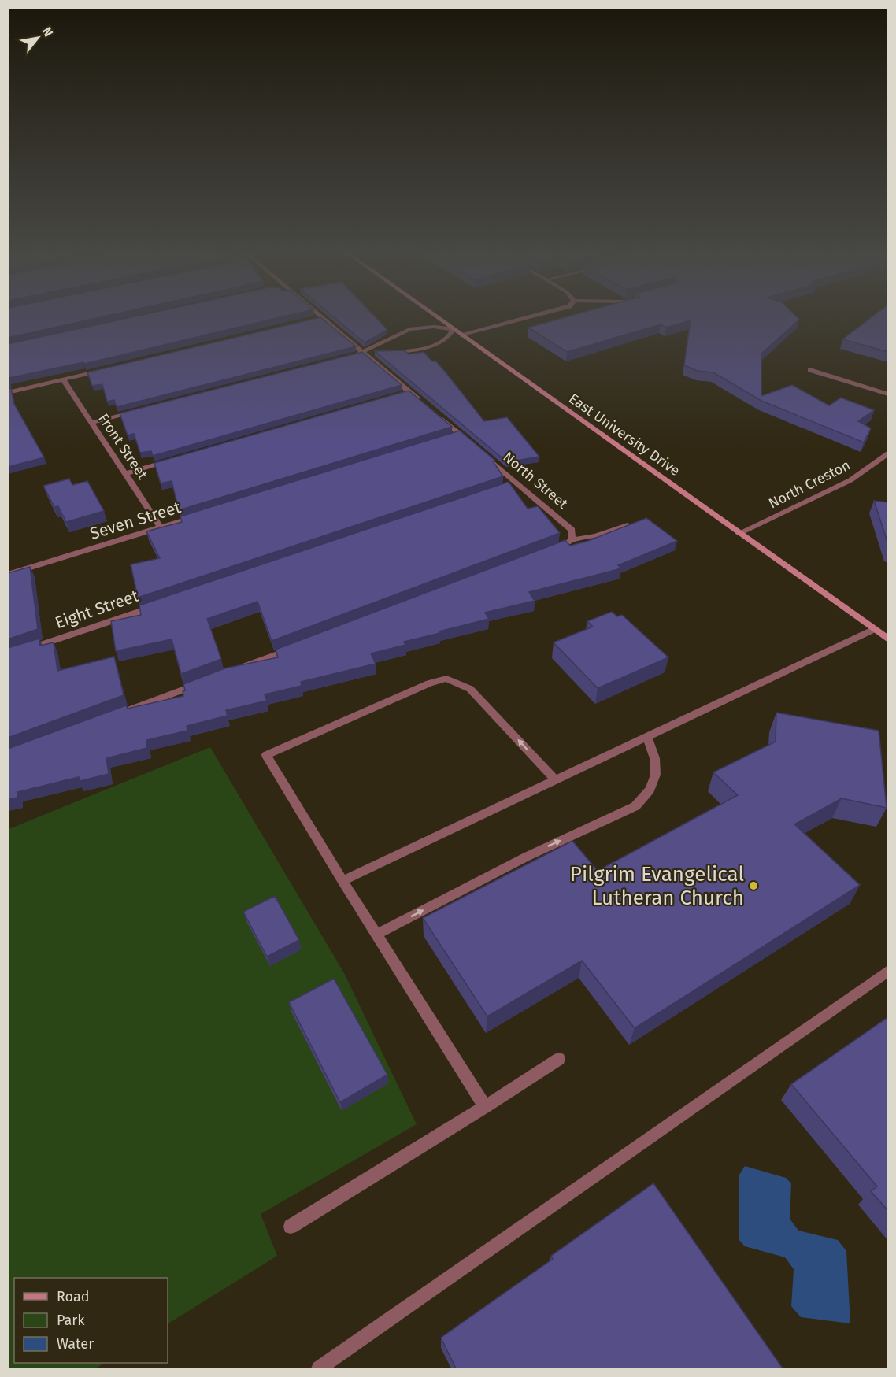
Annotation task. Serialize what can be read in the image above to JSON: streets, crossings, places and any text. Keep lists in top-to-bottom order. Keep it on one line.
{"streets":{"main road":["East University Drive"],"street":["Front Street","North Street","North Creston","Seven Street","Eight Street"]},"crossings":[["East University Drive","North Creston"],["Front Street","Seven Street"]],"places":["Pilgrim Evangelical Lutheran Church"],"legend":["Road","Park","Water"],"north":"top right"}
